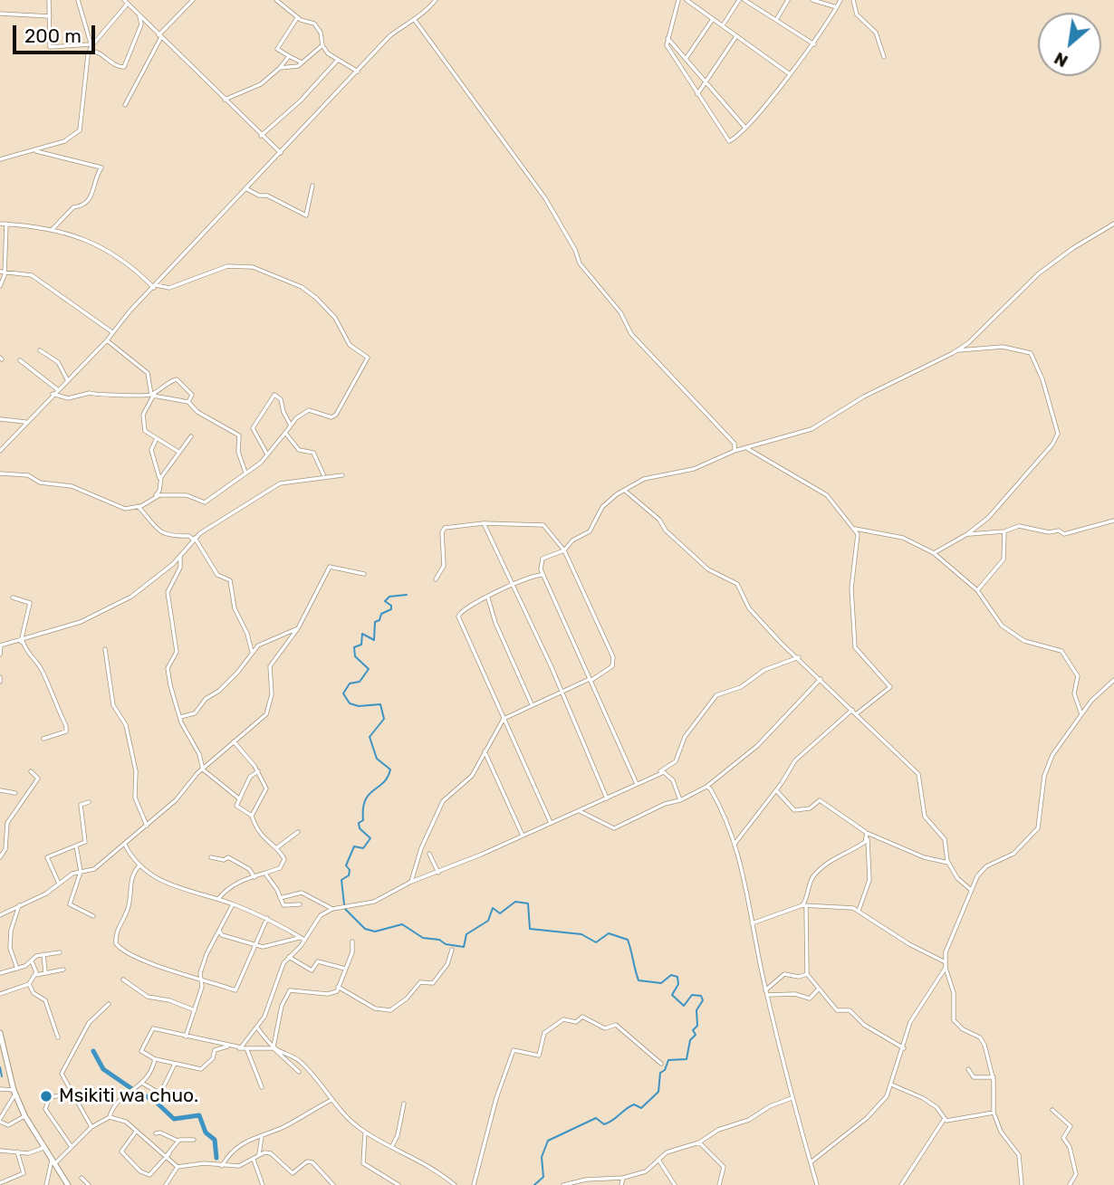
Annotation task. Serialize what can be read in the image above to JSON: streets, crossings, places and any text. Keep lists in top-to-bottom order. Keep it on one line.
{"places":["Msikiti wa chuo."],"scale_bar":"200 m","north":"bottom left"}
